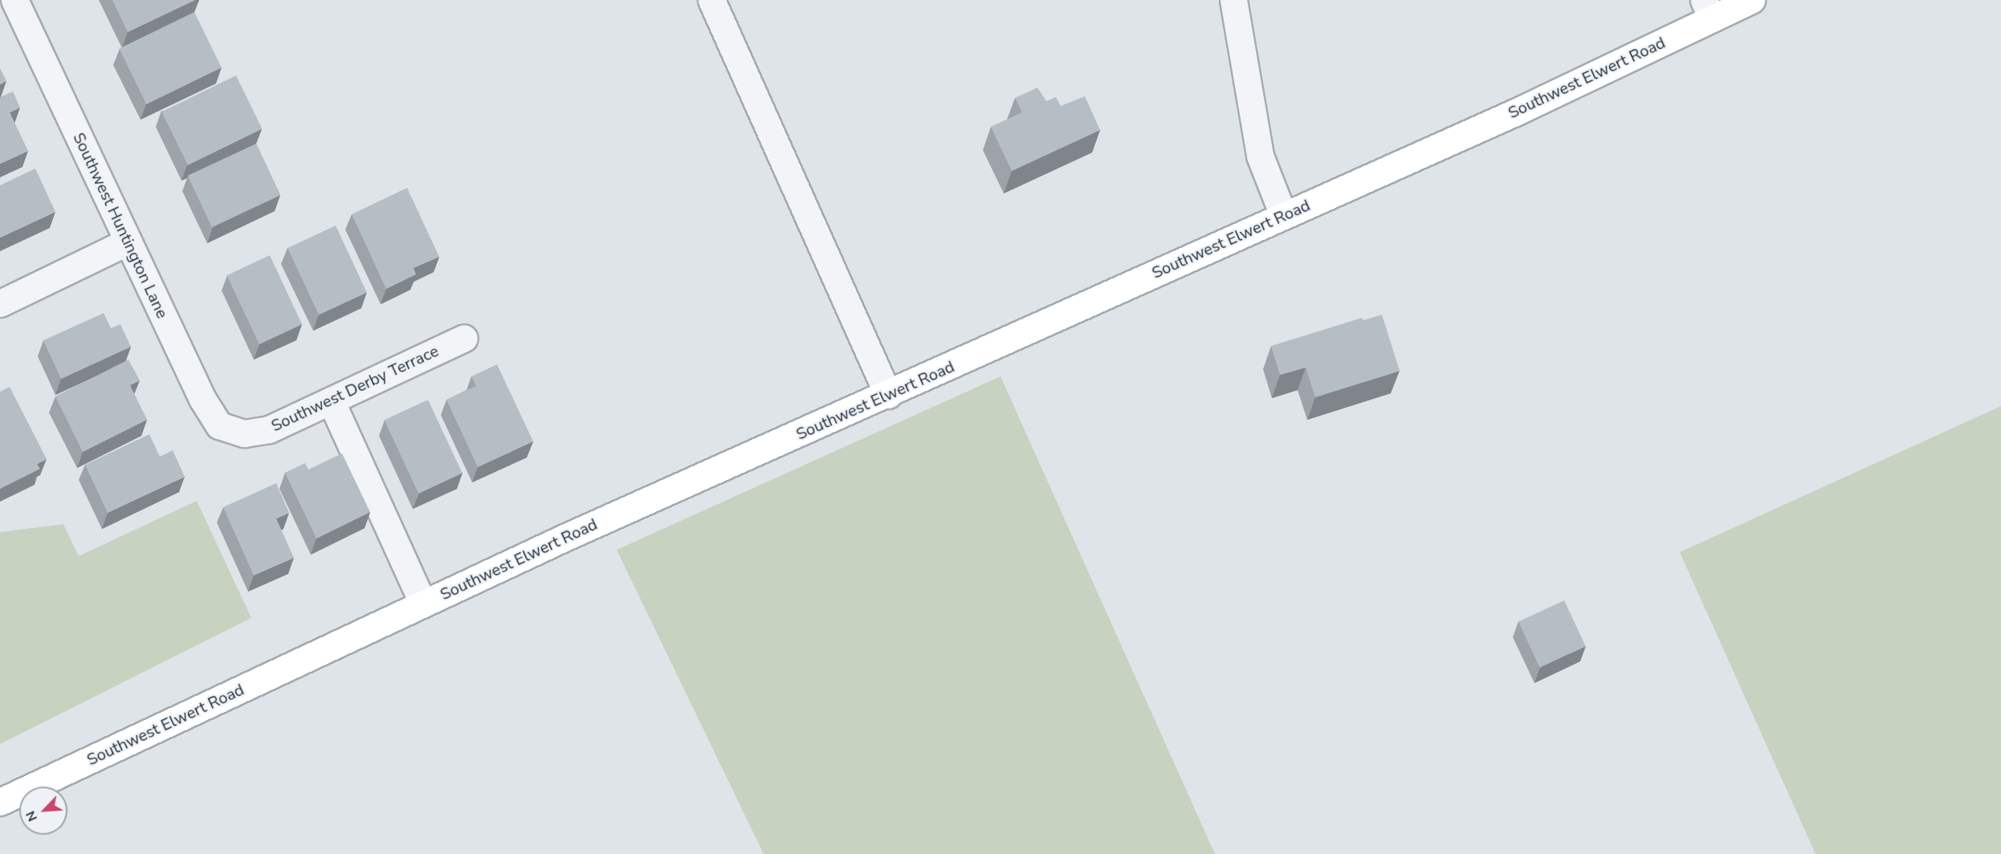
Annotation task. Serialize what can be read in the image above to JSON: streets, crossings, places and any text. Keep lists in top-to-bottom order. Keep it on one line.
{"streets":{"main road":["Southwest Elwert Road"],"street":["Southwest Huntington Lane","Southwest Derby Terrace"]},"crossings":[["Southwest Huntington Lane","Southwest Derby Terrace"]],"north":"bottom left"}
